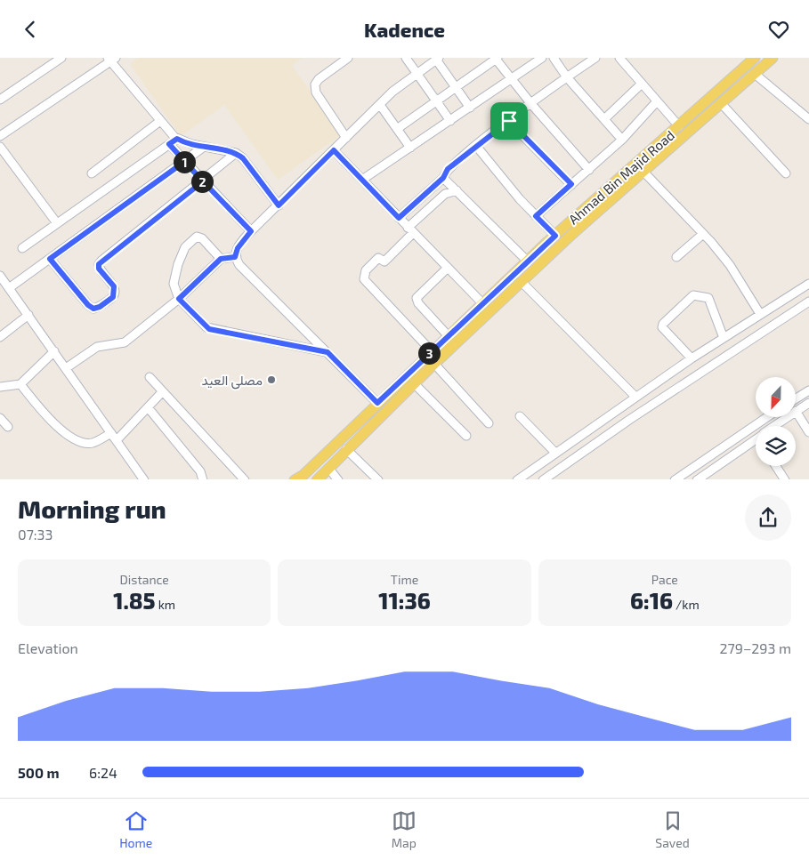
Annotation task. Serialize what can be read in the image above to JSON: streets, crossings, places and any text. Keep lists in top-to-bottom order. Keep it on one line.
{"streets":{"main road":["Ahmad Bin Majid Road"]},"places":["مصلى العيد"],"north":"bottom","page":{"header":"Kadence","pins":["1","2","3"],"heading":["Morning run","07:33"],"stats":[["Distance","1.85 km"],["Time","11:36"],["Pace","6:16 /km"]],"chart":["Elevation","279–293 m"],"list":[{"name":"500 m","note":"6:24"}],"tabs":["Home","Map","Saved"]}}
